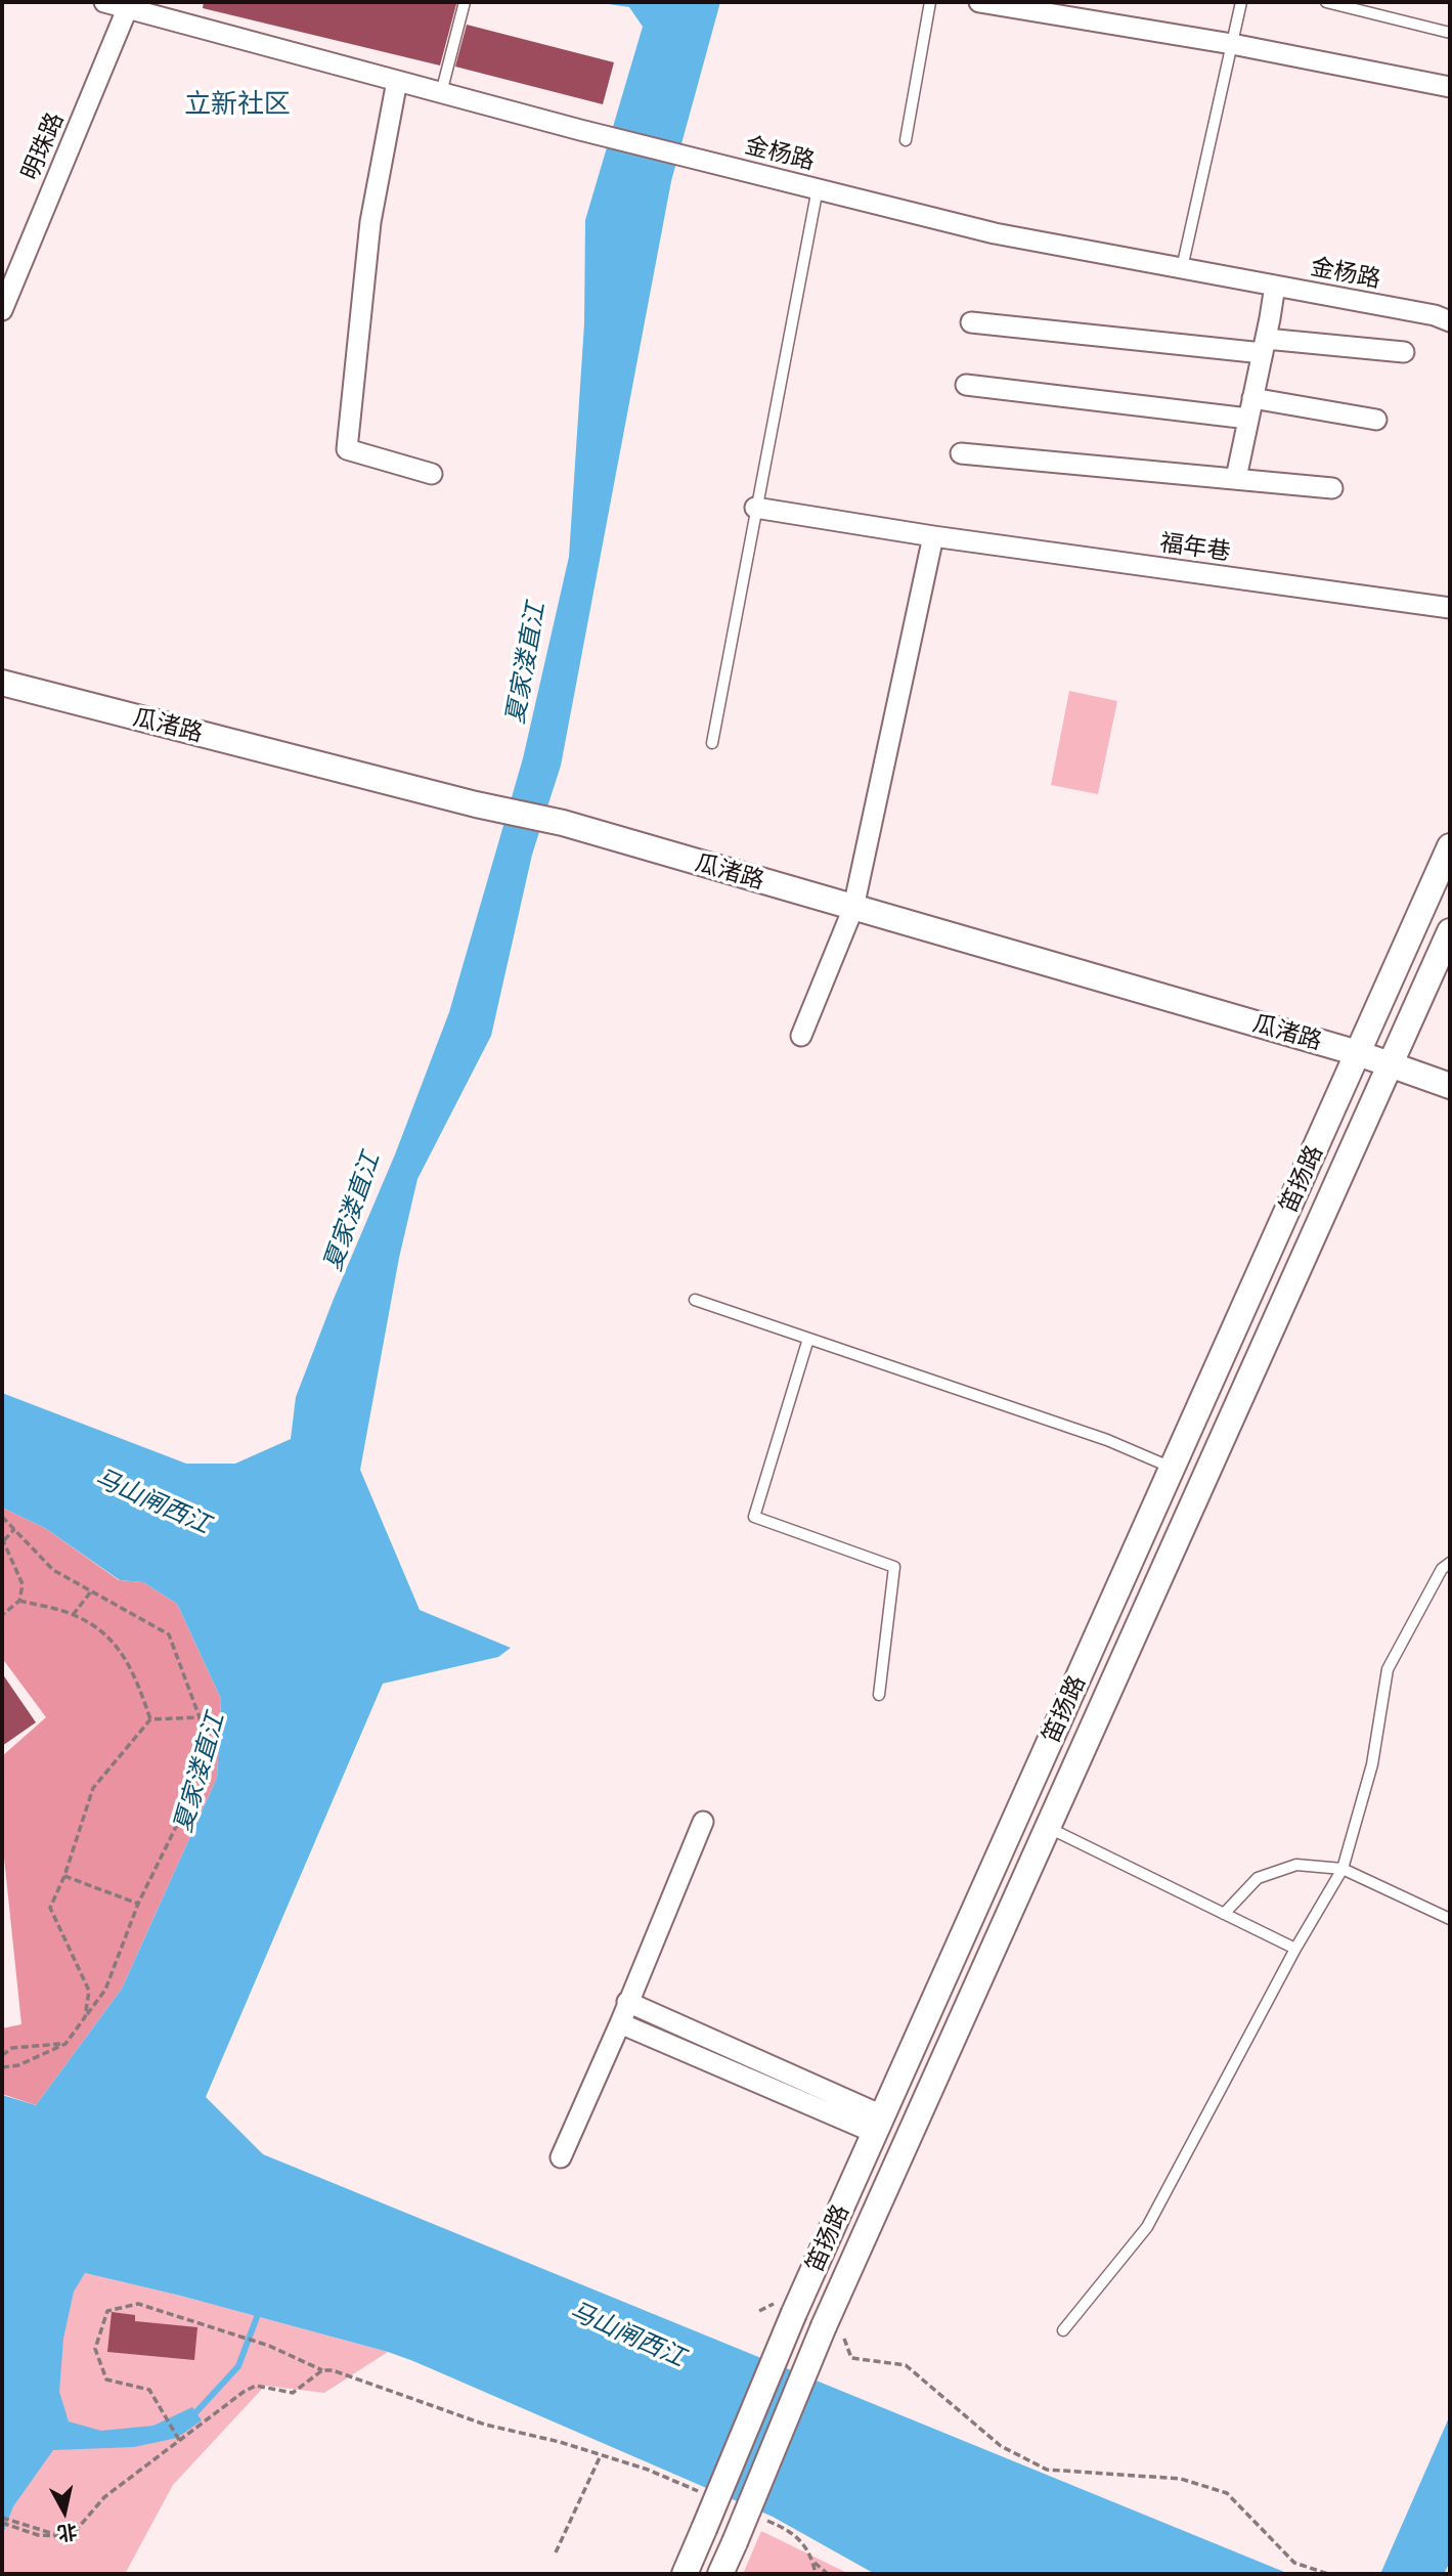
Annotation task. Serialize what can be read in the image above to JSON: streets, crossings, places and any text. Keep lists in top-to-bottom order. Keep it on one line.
{"streets":{"street":["明珠路","金杨路","福年巷","瓜渚路","笛扬路"]},"crossings":[["明珠路","金杨路"],["瓜渚路","笛扬路"]],"districts":["立新社区"],"water":["夏家溇直江","马山闸西江"],"north":"bottom"}
